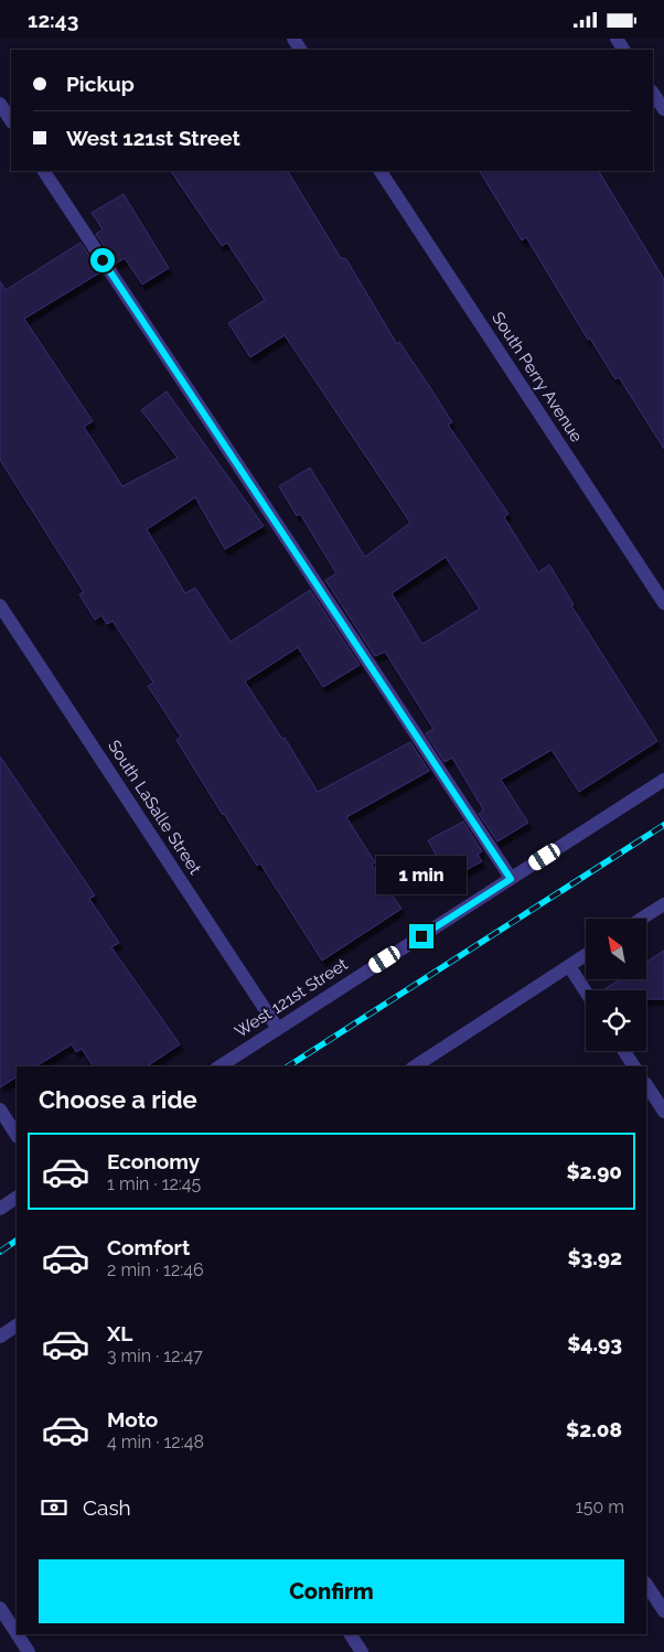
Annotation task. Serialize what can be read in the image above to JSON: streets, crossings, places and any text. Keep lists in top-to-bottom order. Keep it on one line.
{"streets":{"street":["South Perry Avenue","South LaSalle Street","West 121st Street"]},"crossings":[["South LaSalle Street","West 121st Street"]],"north":"top left","page":{"status":"12:43","banner":["Pickup","West 121st Street"],"bubble":"1 min","heading":"Choose a ride","list":[{"name":"Economy","note":"1 min · 12:45","value":"$2.90"},{"name":"Comfort","note":"2 min · 12:46","value":"$3.92"},{"name":"XL","note":"3 min · 12:47","value":"$4.93"},{"name":"Moto","note":"4 min · 12:48","value":"$2.08"}],"pay":["Cash","150 m"],"buttons":"Confirm"}}
